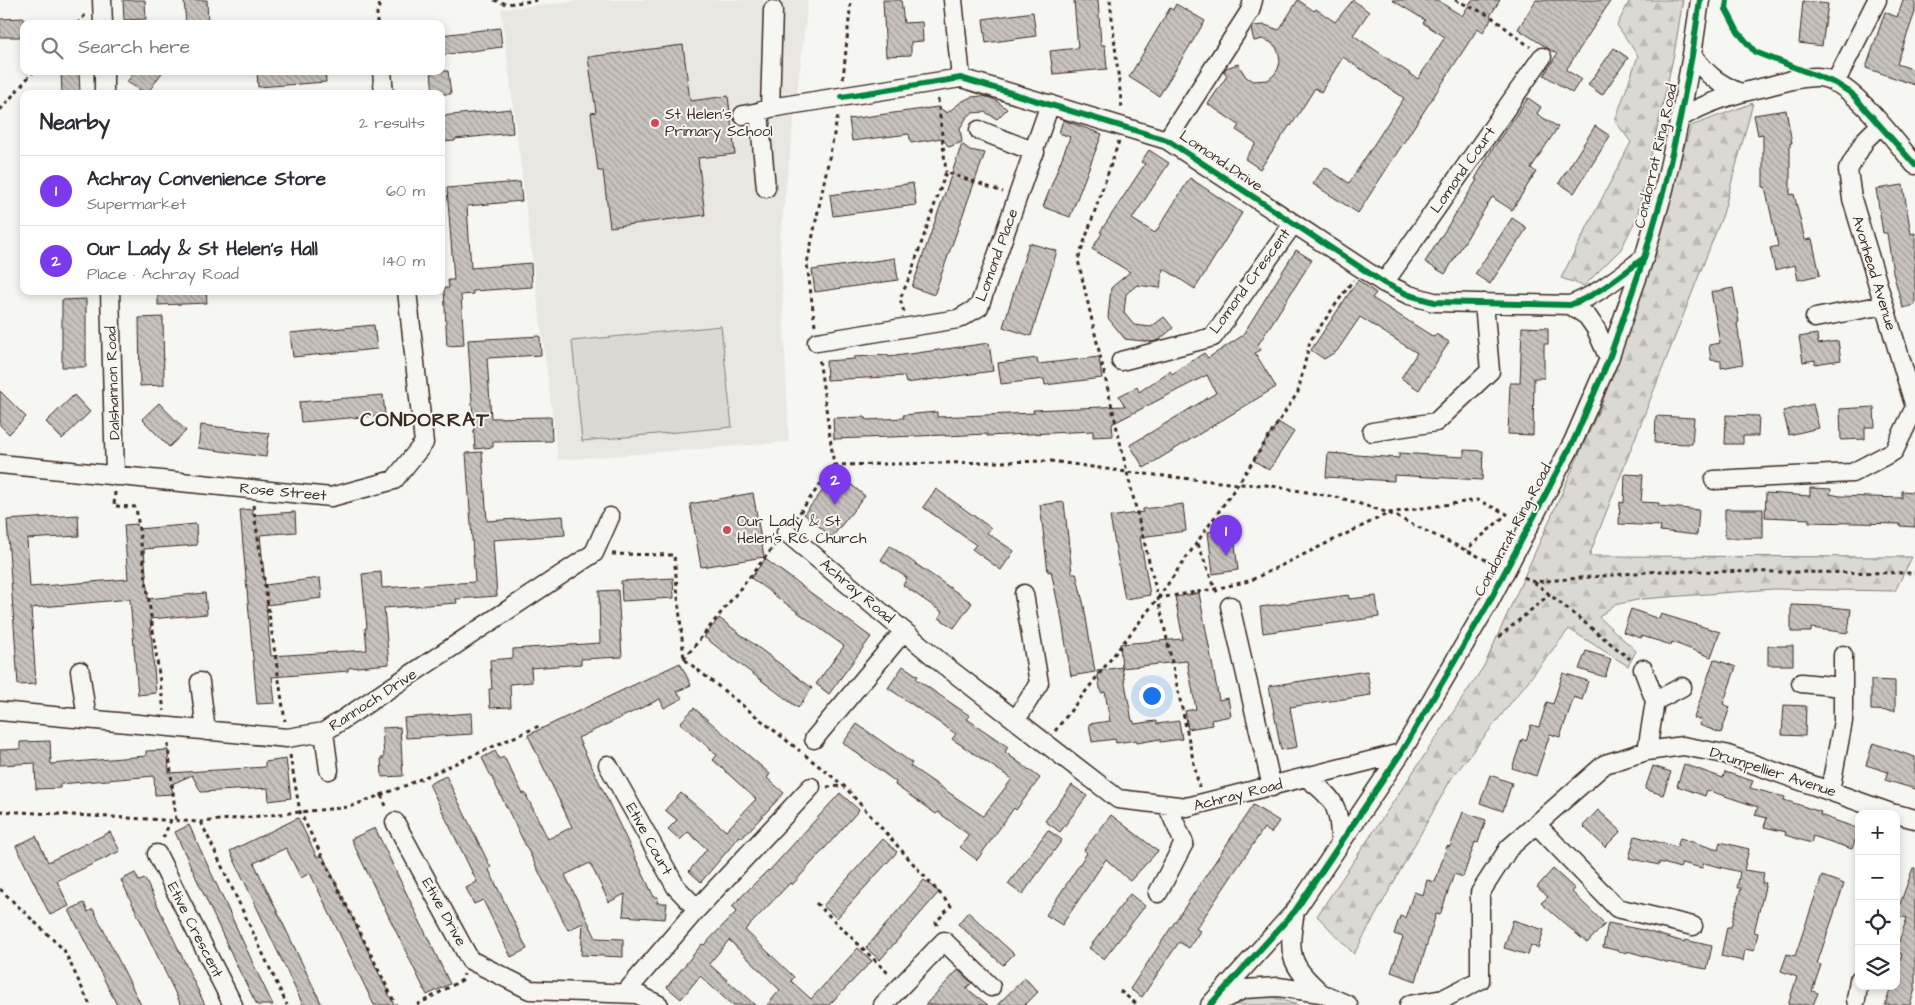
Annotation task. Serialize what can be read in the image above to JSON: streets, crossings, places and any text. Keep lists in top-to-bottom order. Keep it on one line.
{"streets":{"street":["Condorrat Ring Road","Lomond Drive","Lomond Court","Lomond Place","Avonhead Avenue","Lomond Crescent","Dalshannon Road","Rose Street","Achray Road","Rannoch Drive","Drumpellier Avenue","Etive Court","Etive Drive","Etive Crescent"]},"crossings":[["Condorrat Ring Road","Achray Road"],["Lomond Drive","Lomond Court"],["Lomond Drive","Lomond Place"],["Lomond Drive","Lomond Crescent"],["Dalshannon Road","Rose Street"]],"districts":["CONDORRAT"],"places":["St Helen's Primary School","Our Lady & St Helen's RC Church"],"page":{"search":"Search here","heading":["Nearby","2 results"],"list":[{"mark":"1","name":"Achray Convenience Store","note":"Supermarket","value":"60 m"},{"mark":"2","name":"Our Lady & St Helen's Hall","note":"Place · Achray Road","value":"140 m"}],"pins":["2","1"],"map_buttons":["+","−"]}}
